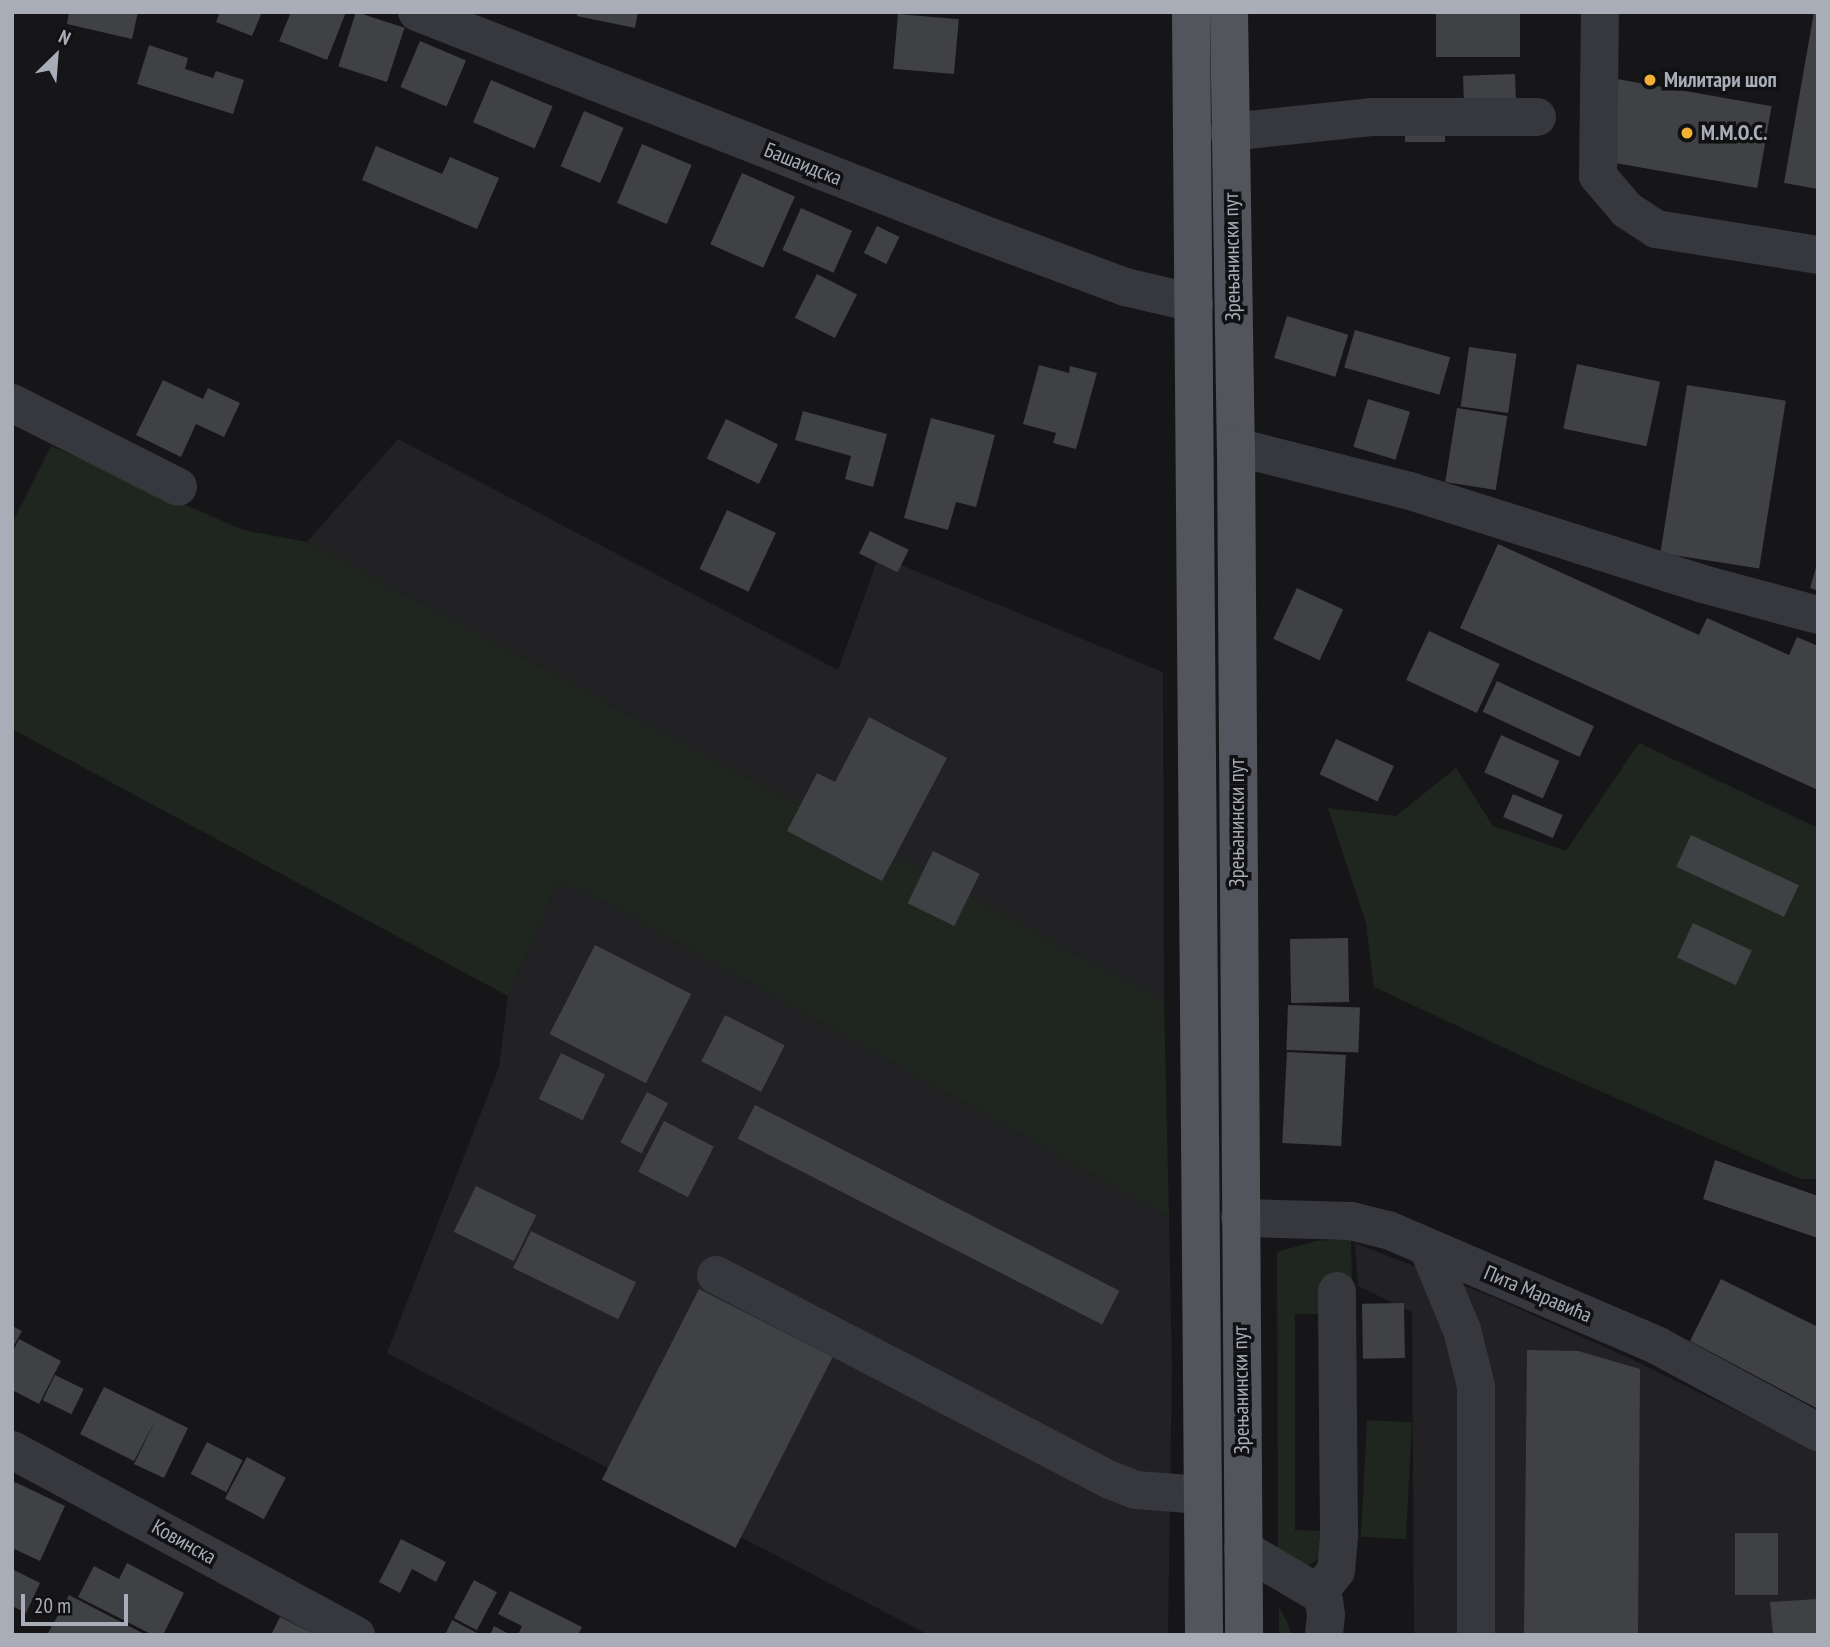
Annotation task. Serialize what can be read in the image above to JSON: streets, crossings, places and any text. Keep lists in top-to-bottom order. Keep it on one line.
{"streets":{"main road":["Зрењанински пут"],"street":["Башаидска","Пита Маравића","Ковинска"]},"crossings":[["Башаидска","Зрењанински пут"],["Зрењанински пут","Пита Маравића"]],"places":["Милитари шоп","M.M.O.C."],"scale_bar":"20 m","north":"top right"}
